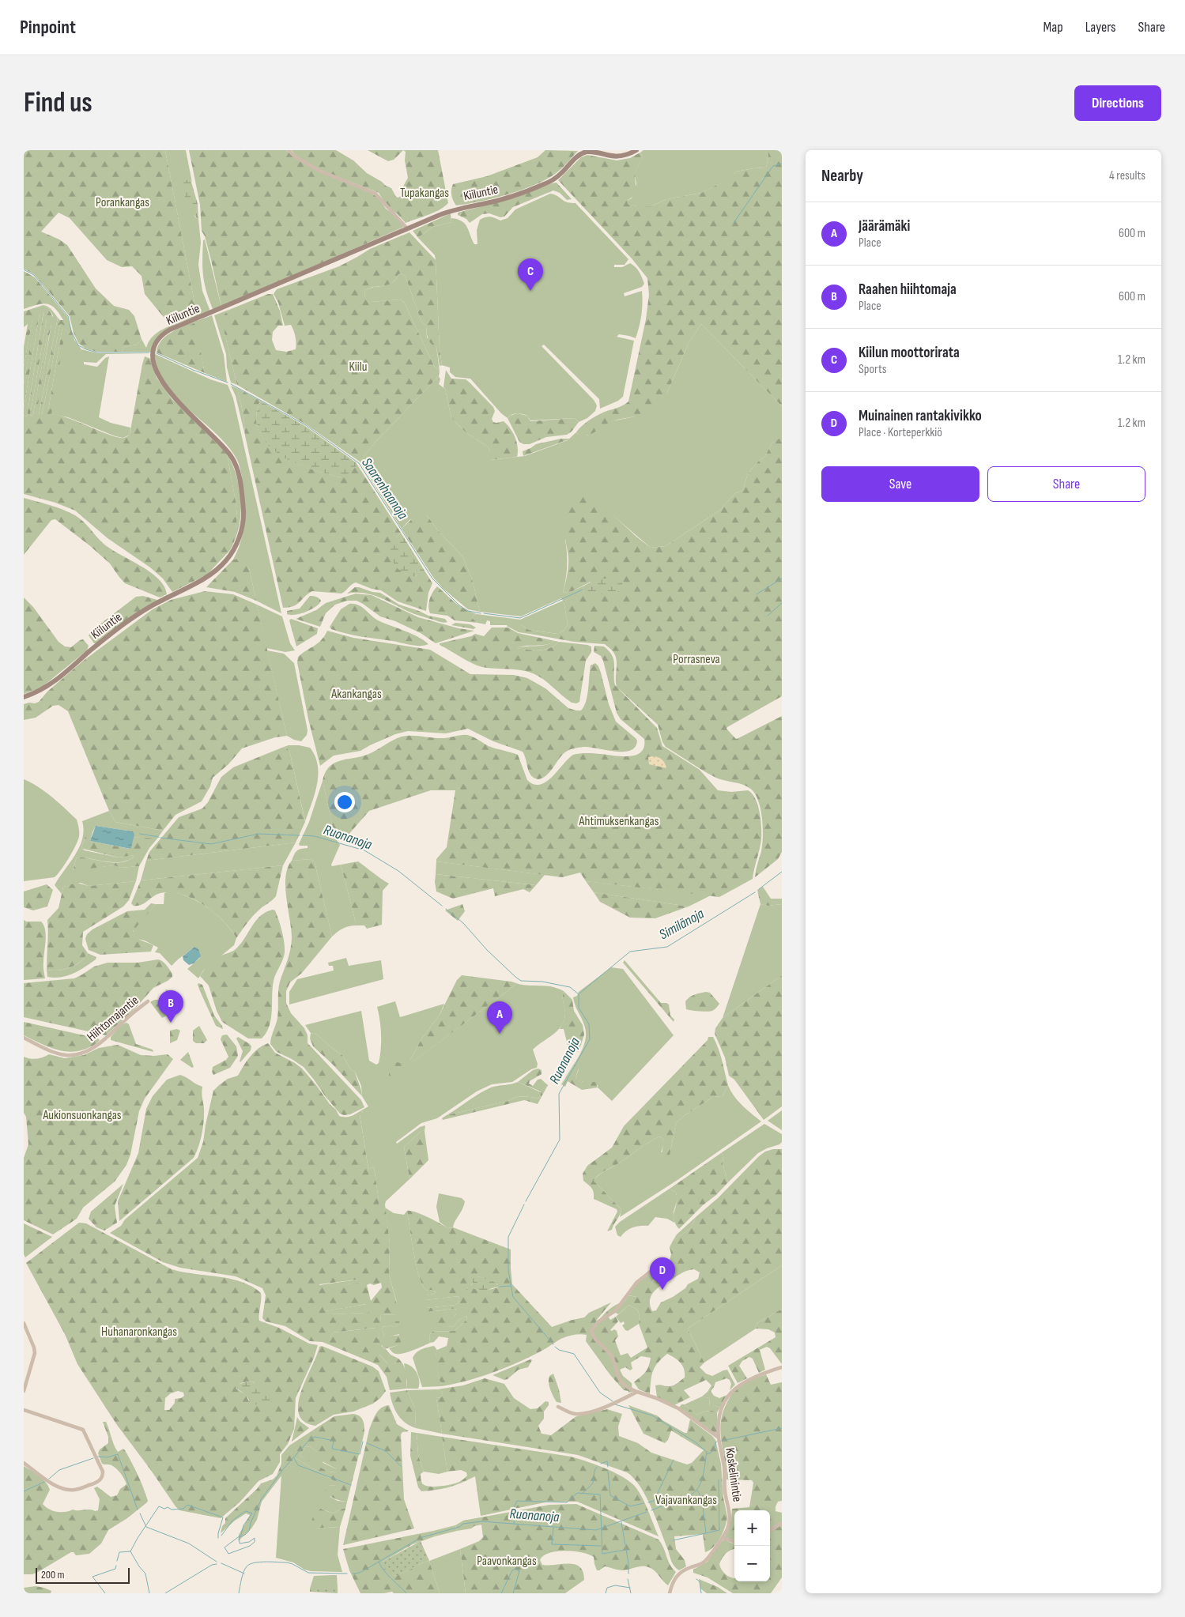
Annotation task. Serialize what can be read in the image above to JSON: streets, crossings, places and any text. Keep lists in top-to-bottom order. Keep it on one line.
{"streets":{"street":["Kiiluntie","Hiihtomajantie","Koskelinintie"]},"water":["Saarenhaanoja","Ruonanoja","Similänoja"],"parks":["Tupakangas","Porankangas","Kiilu","Porrasneva","Akankangas","Ahtimuksenkangas","Aukionsuonkangas","Huhanaronkangas","Vajavankangas","Paavonkangas"],"scale_bar":"200 m","page":{"header":"Pinpoint","nav":["Map","Layers","Share"],"buttons":["Directions",["Save","Share"]],"title":"Find us","heading":["Nearby","4 results"],"list":[{"mark":"A","name":"Jäärämäki","note":"Place","value":"600 m"},{"mark":"B","name":"Raahen hiihtomaja","note":"Place","value":"600 m"},{"mark":"C","name":"Kiilun moottorirata","note":"Sports","value":"1.2 km"},{"mark":"D","name":"Muinainen rantakivikko","note":"Place · Korteperkkiö","value":"1.2 km"}],"pins":["C","B","A","D"],"map_buttons":["+","−"],"scale":"200 m"}}
